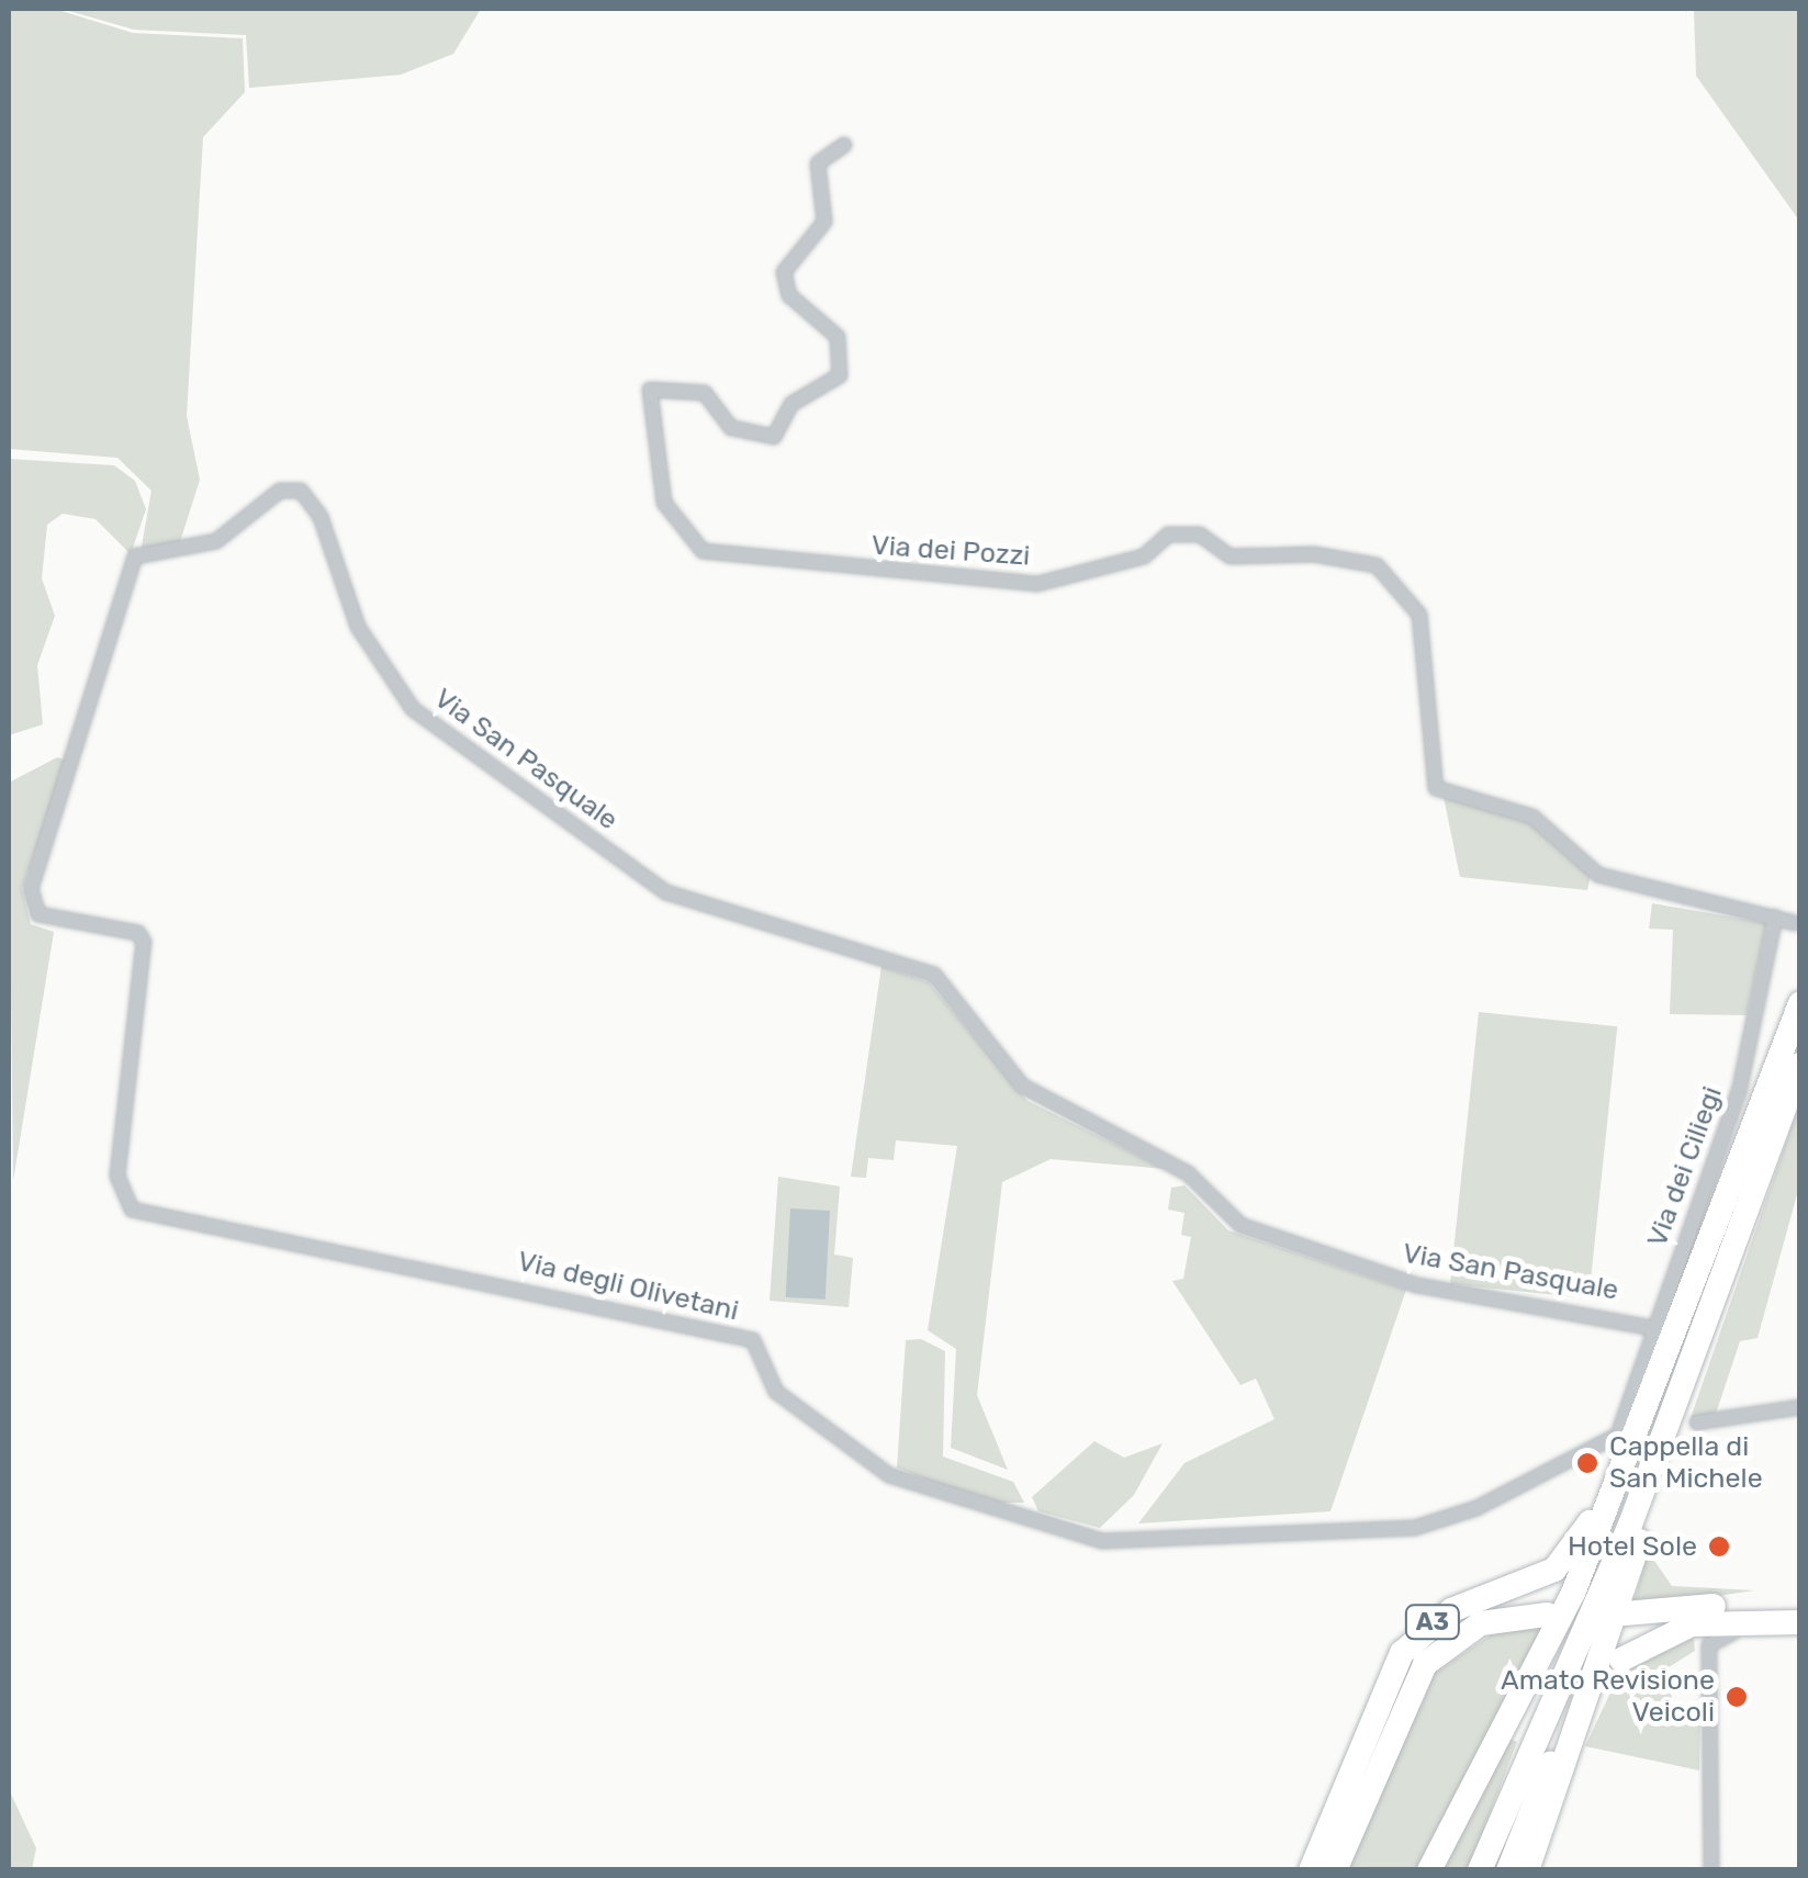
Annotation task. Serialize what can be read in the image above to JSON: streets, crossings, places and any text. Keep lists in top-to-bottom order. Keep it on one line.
{"streets":{"highway":["A3"],"street":["Via dei Pozzi","Via San Pasquale","Via dei Ciliegi","Via degli Olivetani"]},"crossings":[["Via dei Pozzi","Via dei Ciliegi"],["Via San Pasquale","Via dei Ciliegi"],["Via San Pasquale","Via degli Olivetani"],["Via dei Ciliegi","Via degli Olivetani"],["Via dei Ciliegi","A3"],["Via degli Olivetani","A3"]],"places":["Cappella di San Michele","Hotel Sole","Amato Revisione Veicoli"]}
